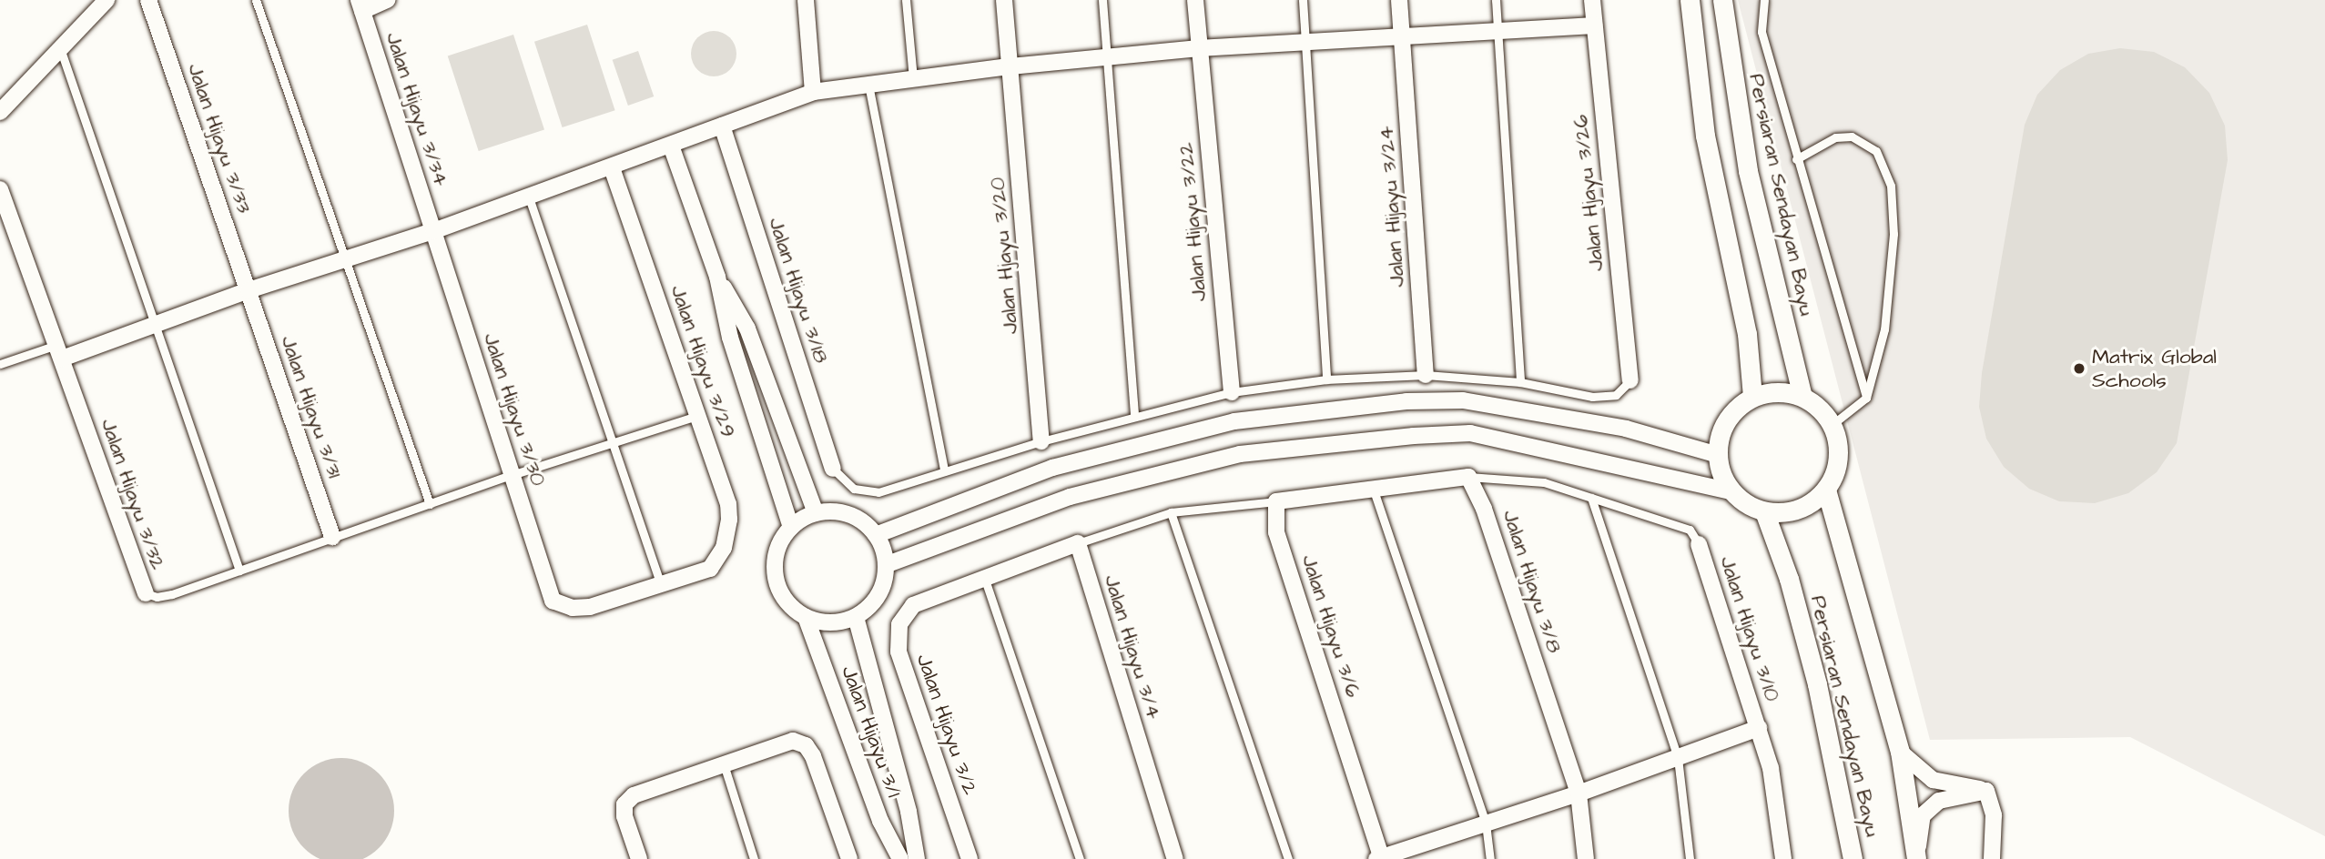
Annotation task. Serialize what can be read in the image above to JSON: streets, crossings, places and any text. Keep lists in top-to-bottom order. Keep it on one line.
{"streets":{"street":["Jalan Hijayu 3/34","Jalan Hijayu 3/33","Jalan Hjayu 3/26","Persiaran Sendayan Bayu","Jalan Hijayu 3/24","Jalan Hijayu 3/22","Jalan Hjayu 3/20","Jalan Hijayu 3/18","Jalan Hijayu 3/29","Jalan Hijayu 3/31","Jalan Hijayu 3/30","Jalan Hijayu 3/32","Jalan Hijayu 3/8","Jalan Hijayu 3/6","Jalan Hijayu 3/10","Jalan Hijayu 3/4","Jalan Hijayu 3/2","Jalan Hijayu 3/1"]},"crossings":[["Jalan Hijayu 3/34","Jalan Hijayu 3/30"],["Jalan Hijayu 3/33","Jalan Hijayu 3/31"],["Jalan Hijayu 3/29","Jalan Hijayu 3/30"],["Jalan Hijayu 3/29","Jalan Hijayu 3/32"],["Jalan Hijayu 3/31","Jalan Hijayu 3/32"],["Jalan Hijayu 3/30","Jalan Hijayu 3/32"]],"places":["Matrix Global Schools"]}
